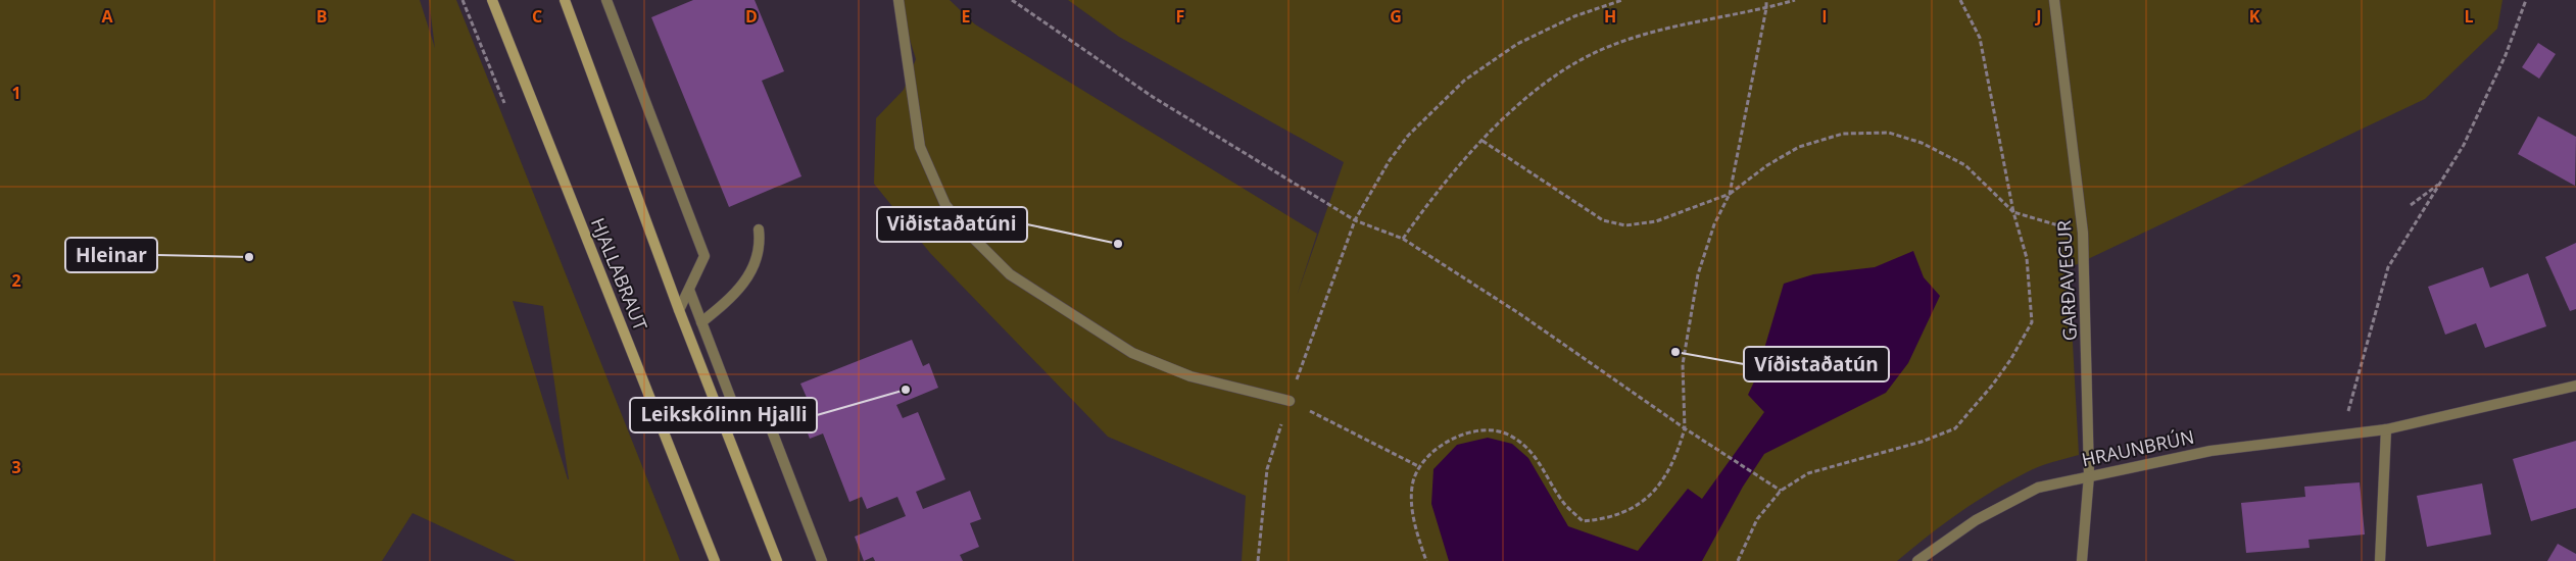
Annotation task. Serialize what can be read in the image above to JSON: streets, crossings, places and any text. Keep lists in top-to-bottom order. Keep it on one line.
{"streets":{"main road":["HJALLABRAUT"],"street":["GARÐAVEGUR","HRAUNBRÚN"]},"crossings":[["GARÐAVEGUR","HRAUNBRÚN"]],"places":["Viðistaðatúni","Hleinar","Víðistaðatún","Leikskólinn Hjalli"],"grid":{"columns":["A","B","C","D","E","F","G","H","I","J","K","L"],"rows":["1","2","3"]}}
